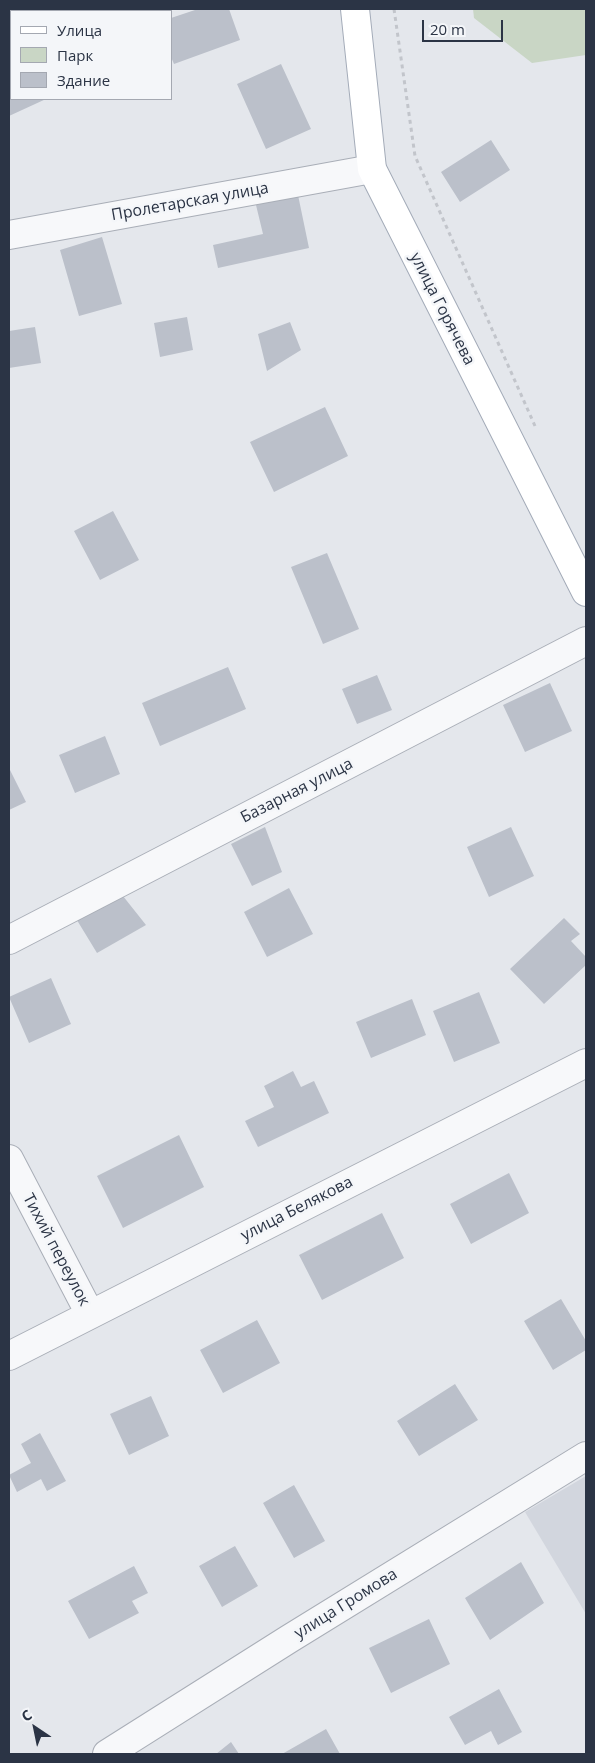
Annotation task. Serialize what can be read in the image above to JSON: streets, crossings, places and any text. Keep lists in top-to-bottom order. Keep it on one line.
{"streets":{"main road":["улица Горячева"],"street":["Пролетарская улица","Базарная улица","улица Белякова","Тихий переулок","улица Громова"]},"crossings":[["Пролетарская улица","улица Горячева"],["улица Белякова","Тихий переулок"]],"legend":["Улица","Парк","Здание"],"scale_bar":"20 m","north":"top left"}
